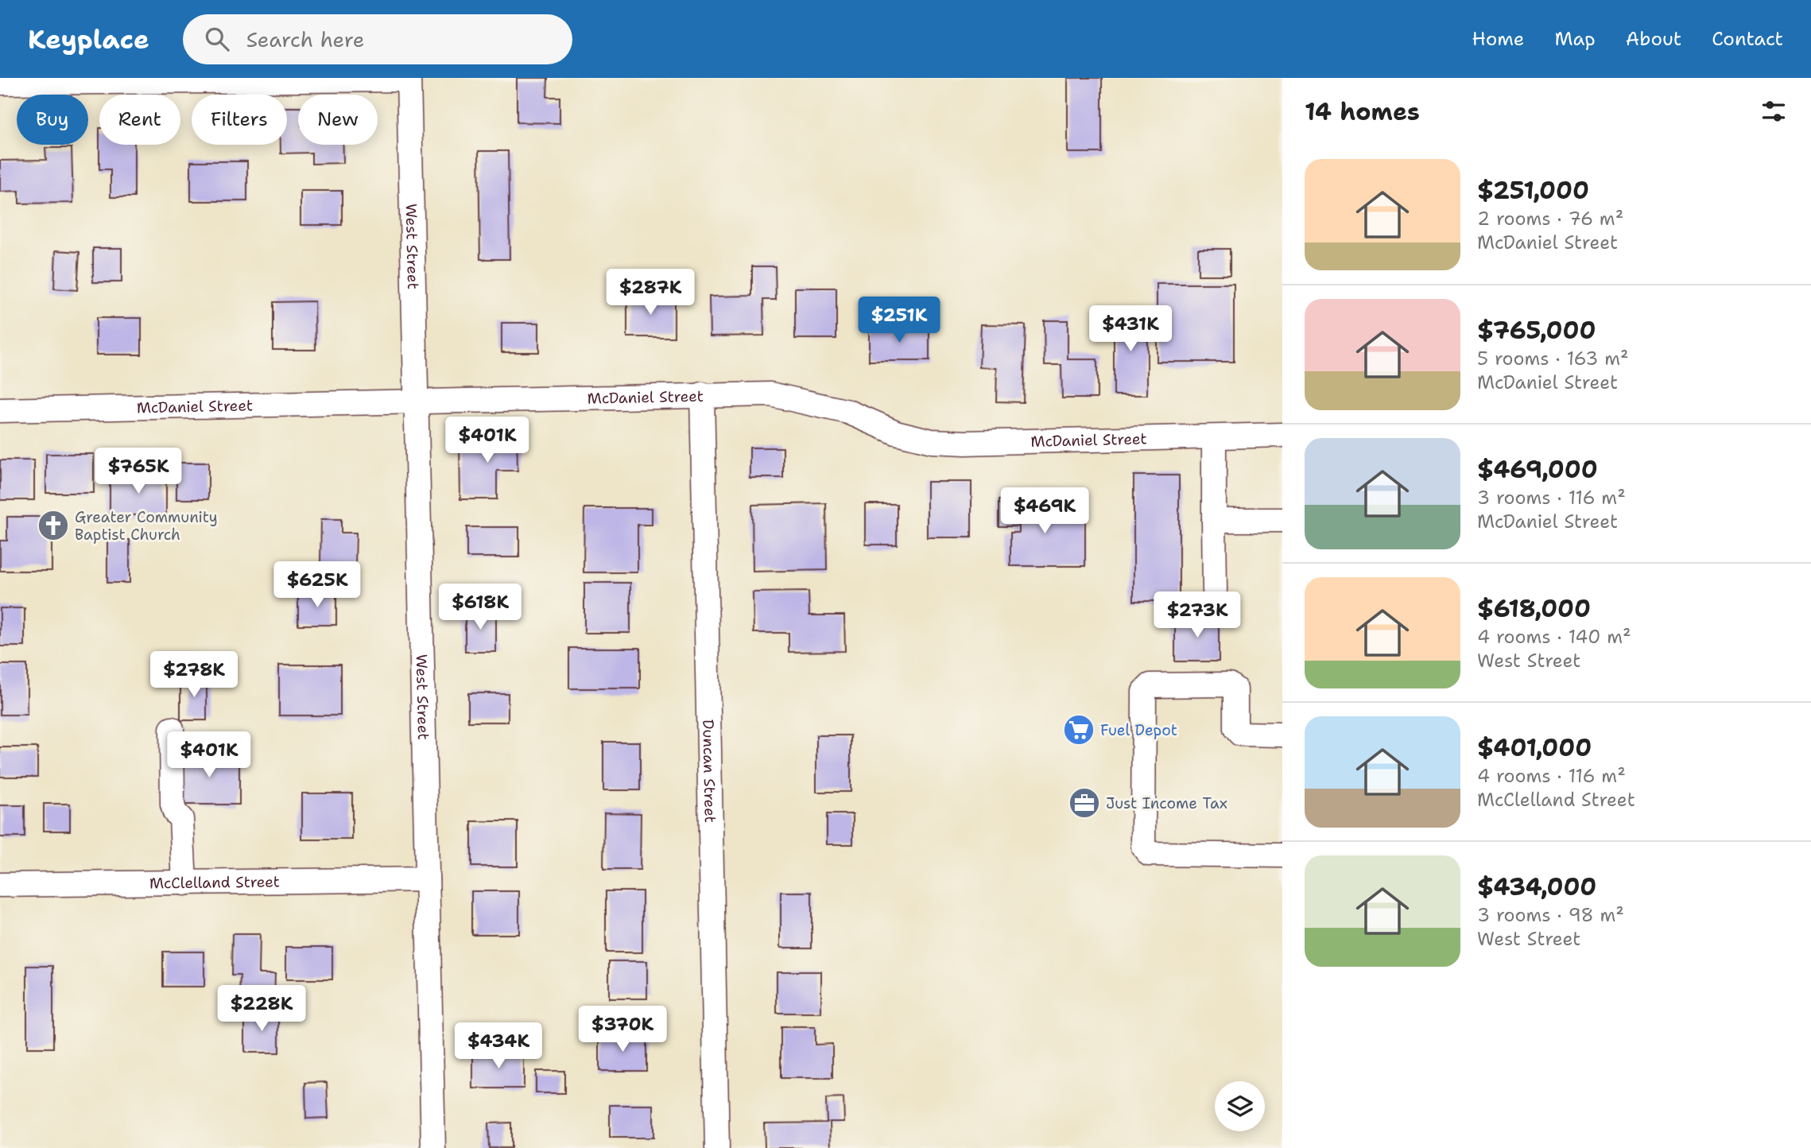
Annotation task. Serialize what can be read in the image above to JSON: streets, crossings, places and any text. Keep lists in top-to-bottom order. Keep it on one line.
{"streets":{"street":["West Street","McDaniel Street","Duncan Street","McClelland Street"]},"crossings":[["West Street","McDaniel Street"],["West Street","McClelland Street"],["McDaniel Street","Duncan Street"]],"places":{"church":["Greater Community Baptist Church"],"supermarket":["Fuel Depot"],"office":["Just Income Tax"]},"page":{"header":"Keyplace","search":"Search here","nav":["Home","Map","About","Contact"],"heading":"14 homes","chip":["Buy","Rent","Filters","New"],"list":[{"name":"$251,000","note":"2 rooms · 76 m² · McDaniel Street"},{"name":"$765,000","note":"5 rooms · 163 m² · McDaniel Street"},{"name":"$469,000","note":"3 rooms · 116 m² · McDaniel Street"},{"name":"$618,000","note":"4 rooms · 140 m² · West Street"},{"name":"$401,000","note":"4 rooms · 116 m² · McClelland Street"},{"name":"$434,000","note":"3 rooms · 98 m² · West Street"}],"price":["$287K","$251K","$431K","$401K","$765K","$469K","$625K","$618K","$273K","$278K","$401K","$228K","$370K","$434K"]}}
